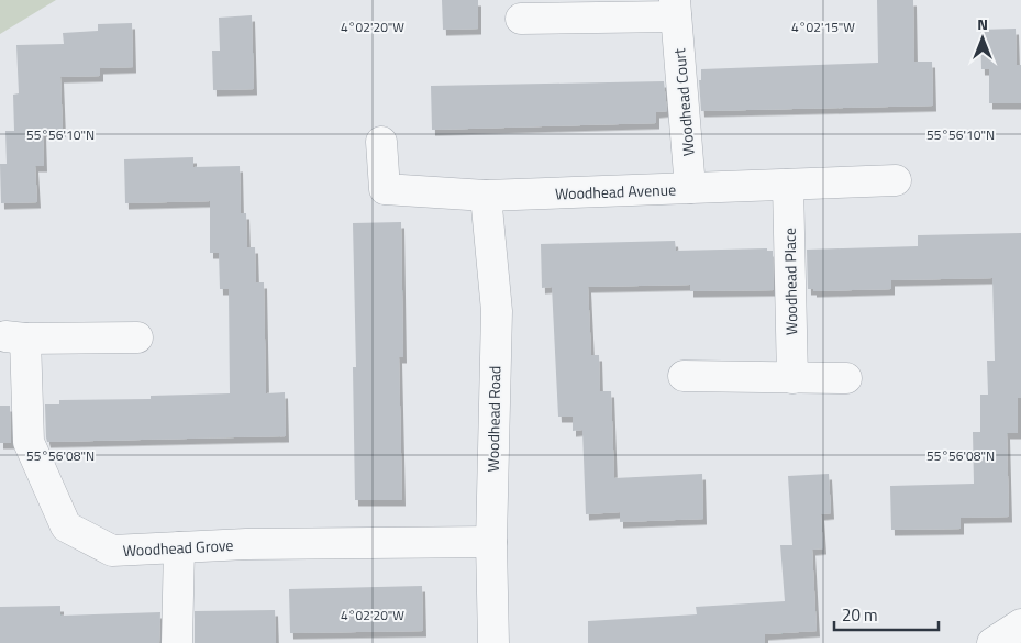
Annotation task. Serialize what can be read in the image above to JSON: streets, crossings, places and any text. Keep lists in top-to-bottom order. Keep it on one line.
{"streets":{"street":["Woodhead Court","Woodhead Avenue","Woodhead Place","Woodhead Road","Woodhead Grove"]},"crossings":[["Woodhead Court","Woodhead Avenue"],["Woodhead Avenue","Woodhead Place"],["Woodhead Avenue","Woodhead Road"],["Woodhead Road","Woodhead Grove"]],"scale_bar":"20 m","north":"top","coordinates":["4°02'20\"W","4°02'15\"W","55°56'10\"N","55°56'08\"N"]}
